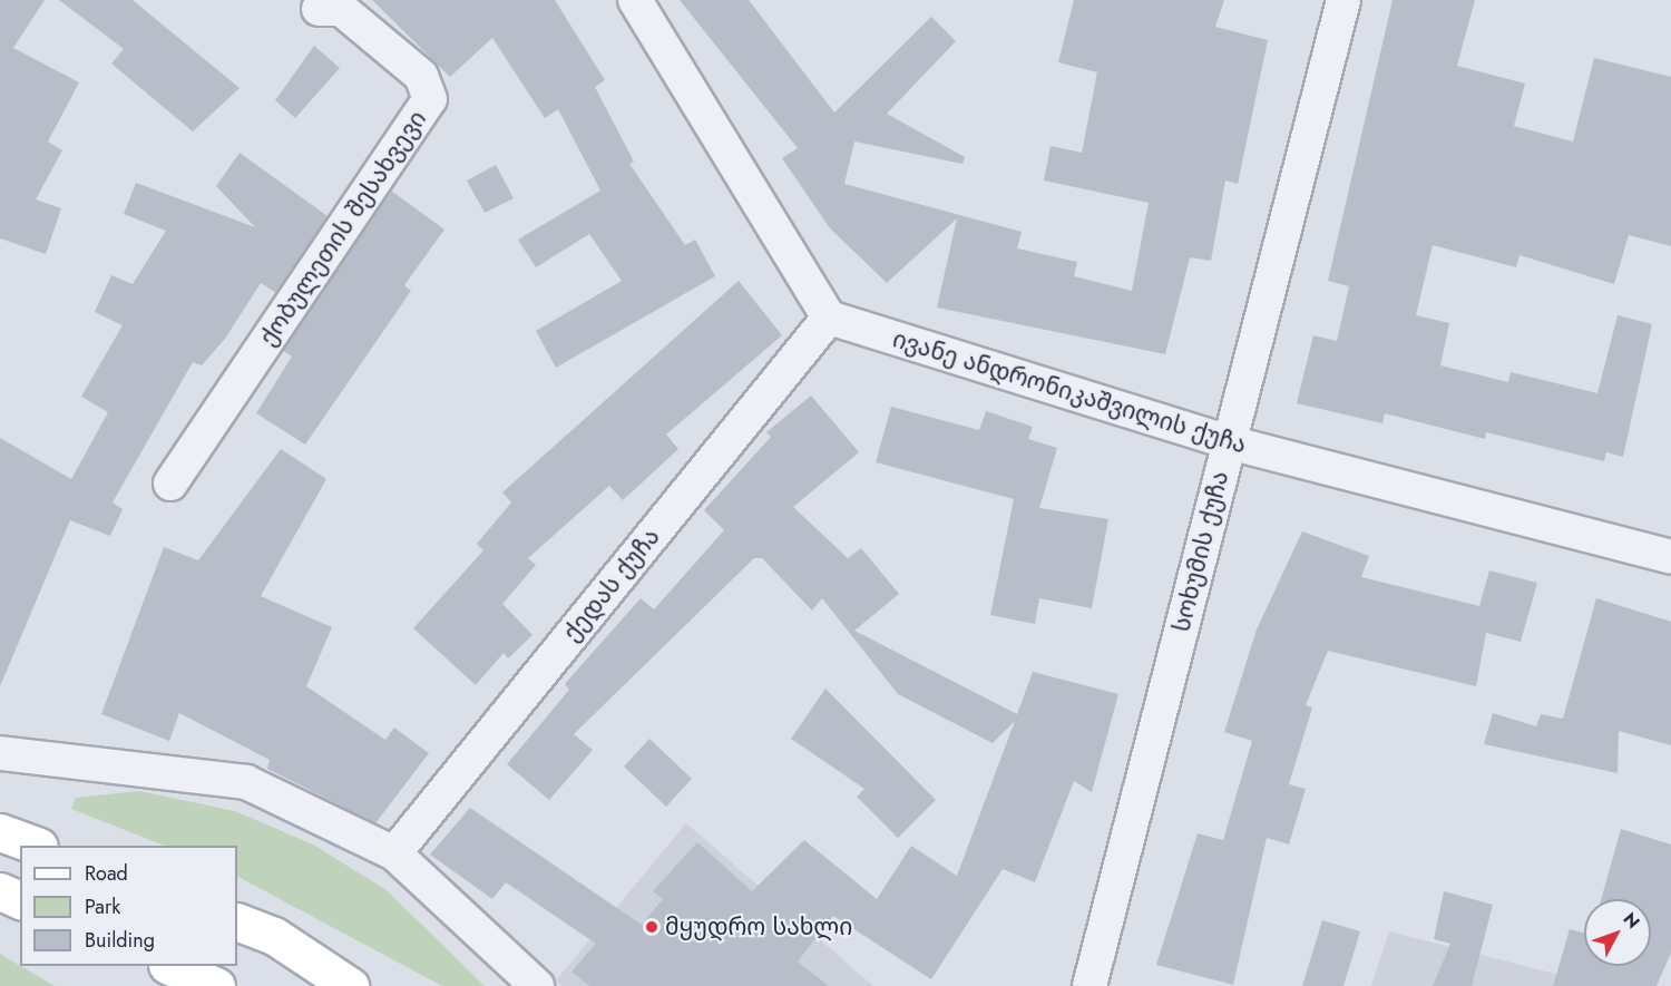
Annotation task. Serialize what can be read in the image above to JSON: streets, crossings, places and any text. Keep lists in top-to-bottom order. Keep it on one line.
{"streets":{"street":["ქობულეთის შესახვევი","ივანე ანდრონიკაშვილის ქუჩა","სოხუმის ქუჩა","ქედას ქუჩა"]},"crossings":[["ივანე ანდრონიკაშვილის ქუჩა","სოხუმის ქუჩა"],["ივანე ანდრონიკაშვილის ქუჩა","ქედას ქუჩა"]],"places":["მყუდრო სახლი"],"legend":["Road","Park","Building"],"north":"top right"}
